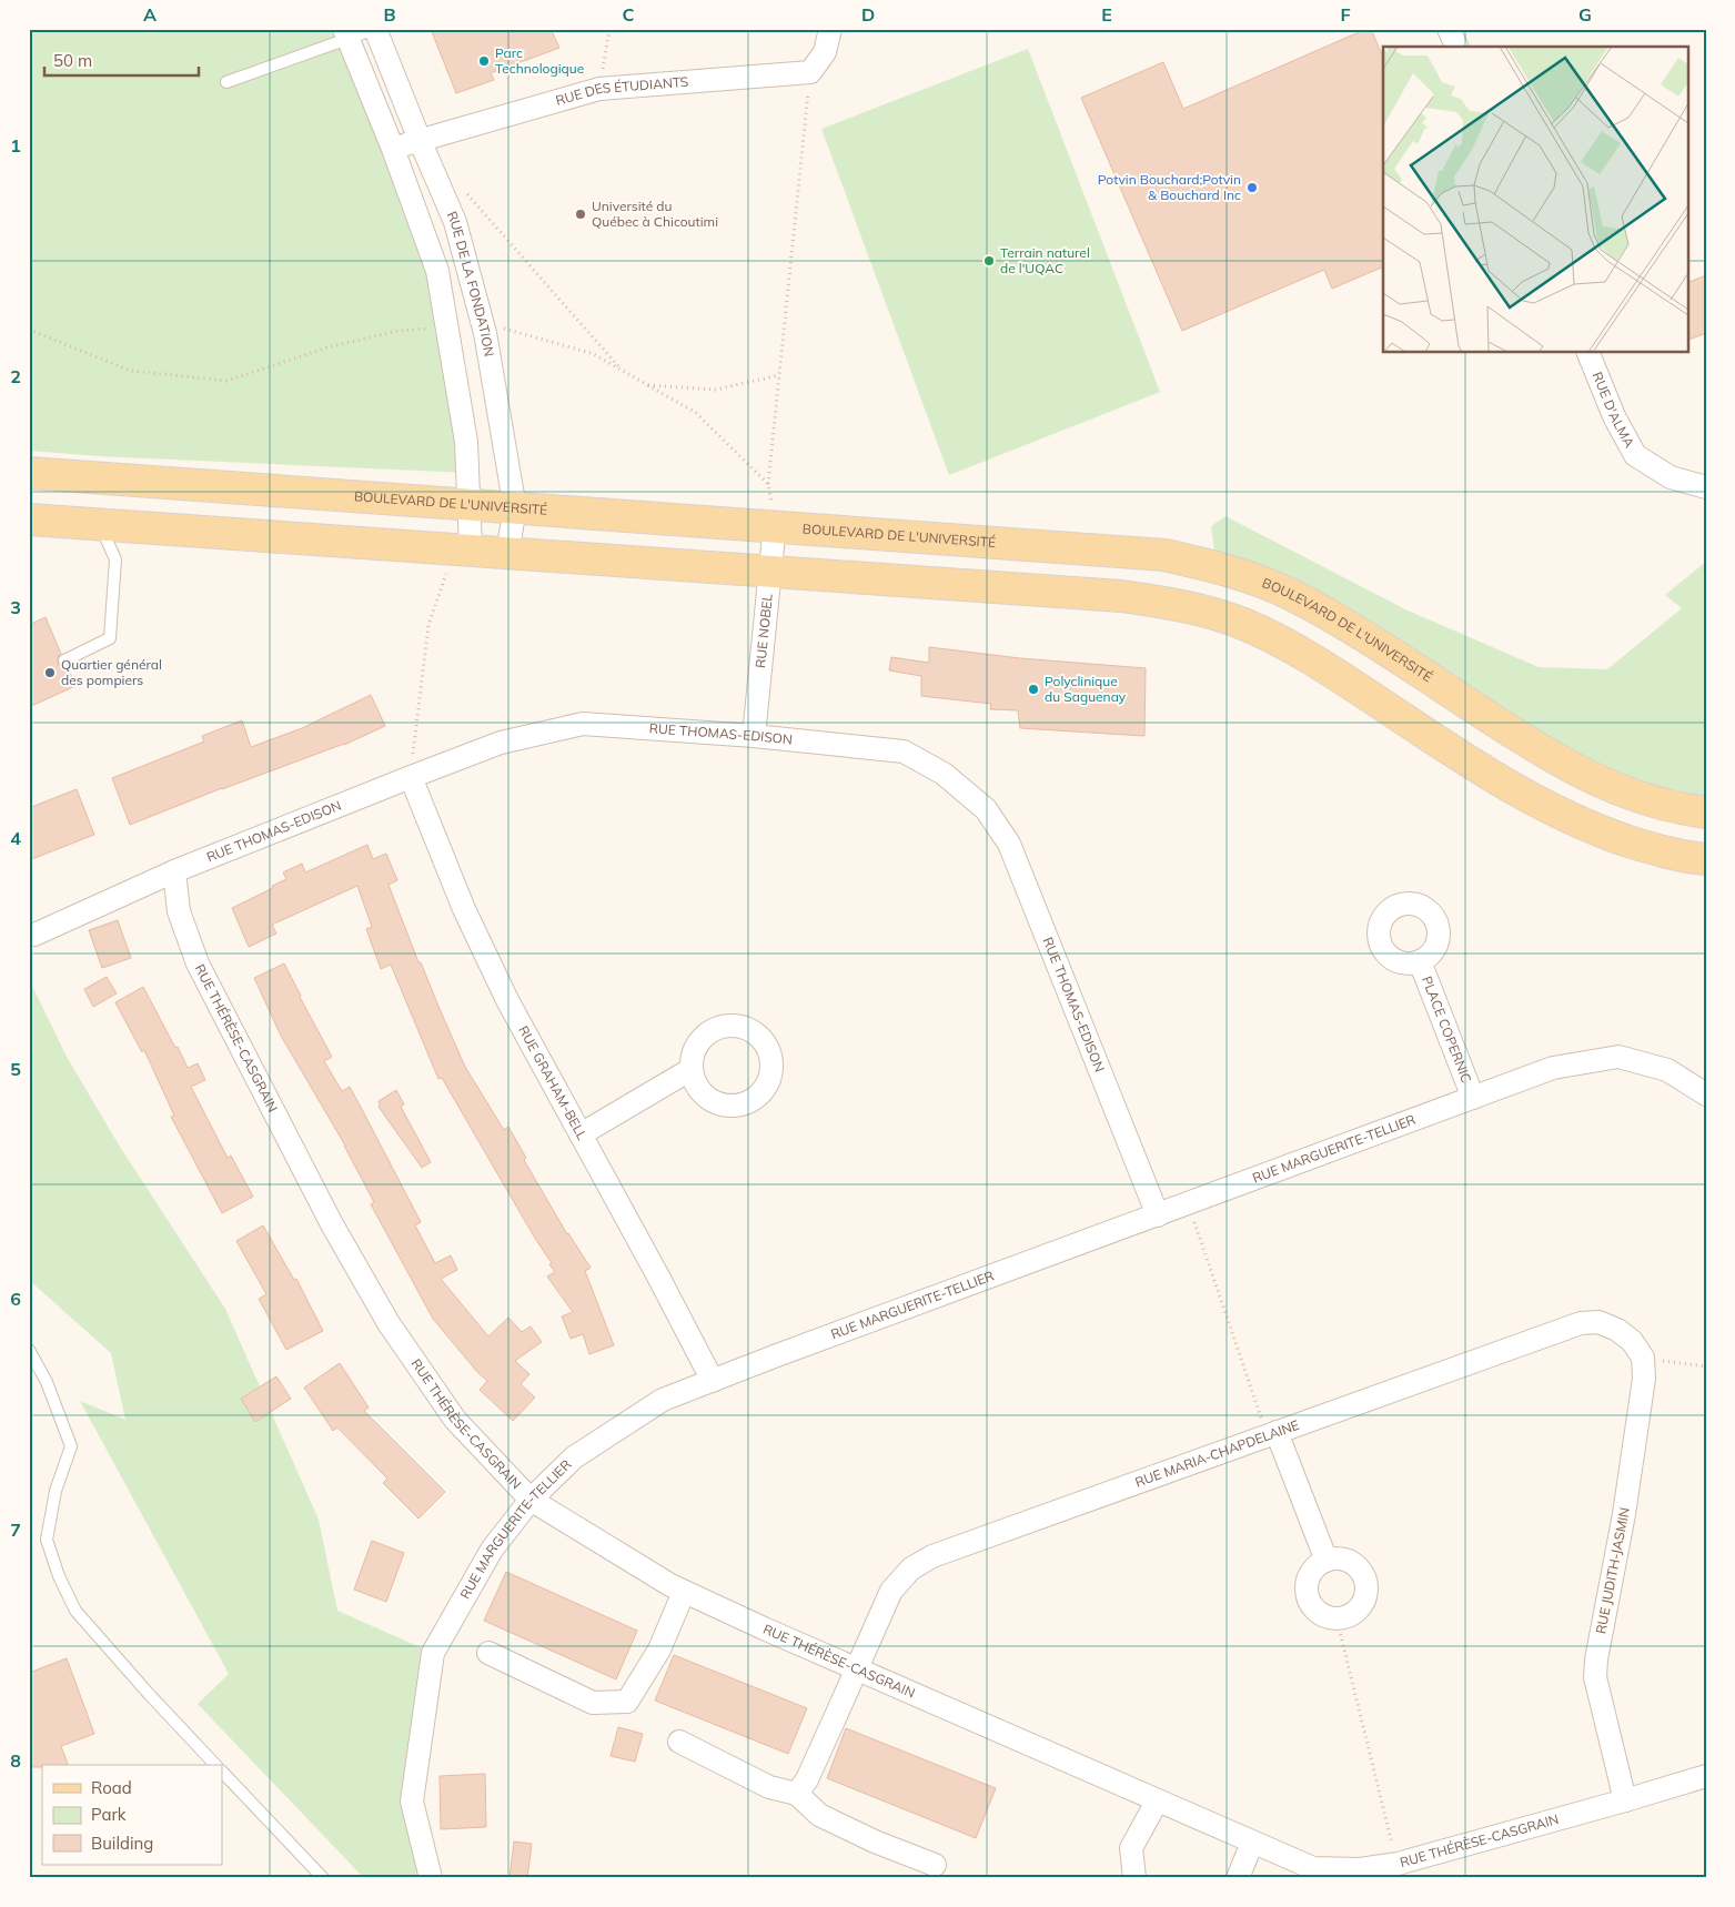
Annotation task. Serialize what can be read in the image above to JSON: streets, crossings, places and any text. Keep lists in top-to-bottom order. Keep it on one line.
{"streets":{"main road":["BOULEVARD DE L'UNIVERSITÉ"],"street":["RUE DES ÉTUDIANTS","RUE DE LA FONDATION","RUE D'ALMA","RUE NOBEL","RUE THOMAS-EDISON","PLACE COPERNIC","RUE THÉRÈSE-CASGRAIN","RUE GRAHAM-BELL","RUE MARGUERITE-TELLIER","RUE MARIA-CHAPDELAINE","RUE JUDITH-JASMIN"]},"crossings":[["RUE DES ÉTUDIANTS","RUE DE LA FONDATION"],["RUE DE LA FONDATION","BOULEVARD DE L'UNIVERSITÉ"],["BOULEVARD DE L'UNIVERSITÉ","RUE NOBEL"],["RUE NOBEL","RUE THOMAS-EDISON"],["RUE THOMAS-EDISON","RUE THÉRÈSE-CASGRAIN"],["RUE THOMAS-EDISON","RUE GRAHAM-BELL"],["RUE THOMAS-EDISON","RUE MARGUERITE-TELLIER"],["PLACE COPERNIC","RUE MARGUERITE-TELLIER"],["RUE THÉRÈSE-CASGRAIN","RUE MARGUERITE-TELLIER"],["RUE THÉRÈSE-CASGRAIN","RUE MARIA-CHAPDELAINE"],["RUE THÉRÈSE-CASGRAIN","RUE JUDITH-JASMIN"],["RUE GRAHAM-BELL","RUE MARGUERITE-TELLIER"],["RUE MARIA-CHAPDELAINE","RUE JUDITH-JASMIN"]],"places":["Parc Technologique","Potvin Bouchard;Potvin & Bouchard Inc","Université du Québec à Chicoutimi","Terrain naturel de l'UQAC","Quartier général des pompiers","Polyclinique du Saguenay"],"legend":["Road","Park","Building"],"scale_bar":"50 m","grid":{"columns":["A","B","C","D","E","F","G"],"rows":["1","2","3","4","5","6","7","8"]}}
